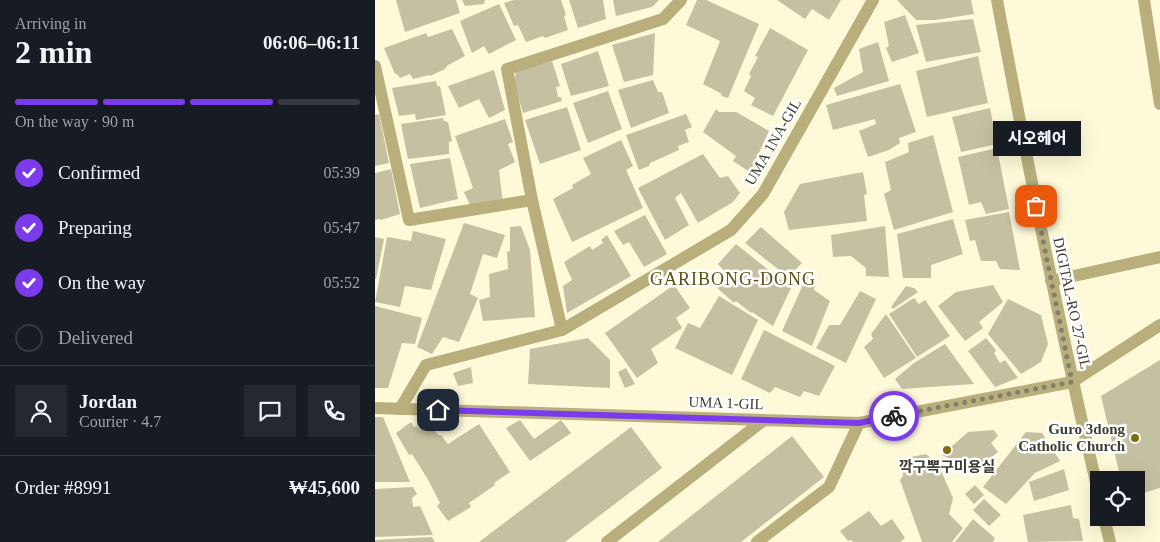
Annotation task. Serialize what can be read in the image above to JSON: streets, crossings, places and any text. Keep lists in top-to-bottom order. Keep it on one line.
{"streets":{"street":["UMA 1NA-GIL","DIGITAL-RO 27-GIL","UMA 1-GIL"]},"crossings":[["UMA 1NA-GIL","UMA 1-GIL"],["DIGITAL-RO 27-GIL","UMA 1-GIL"]],"districts":["GARIBONG-DONG"],"places":["시오헤어","Guro 3dong Catholic Church","깍구뽁구미용실"],"page":{"heading":["2 min","Arriving in","06:06–06:11"],"panel":["Jordan","Courier · 4.7","Order #8991","₩45,600"],"bar":"On the way · 90 m","bubble":"시오헤어","list":[["Confirmed","05:39"],["Preparing","05:47"],["On the way","05:52"],"Delivered"]}}
